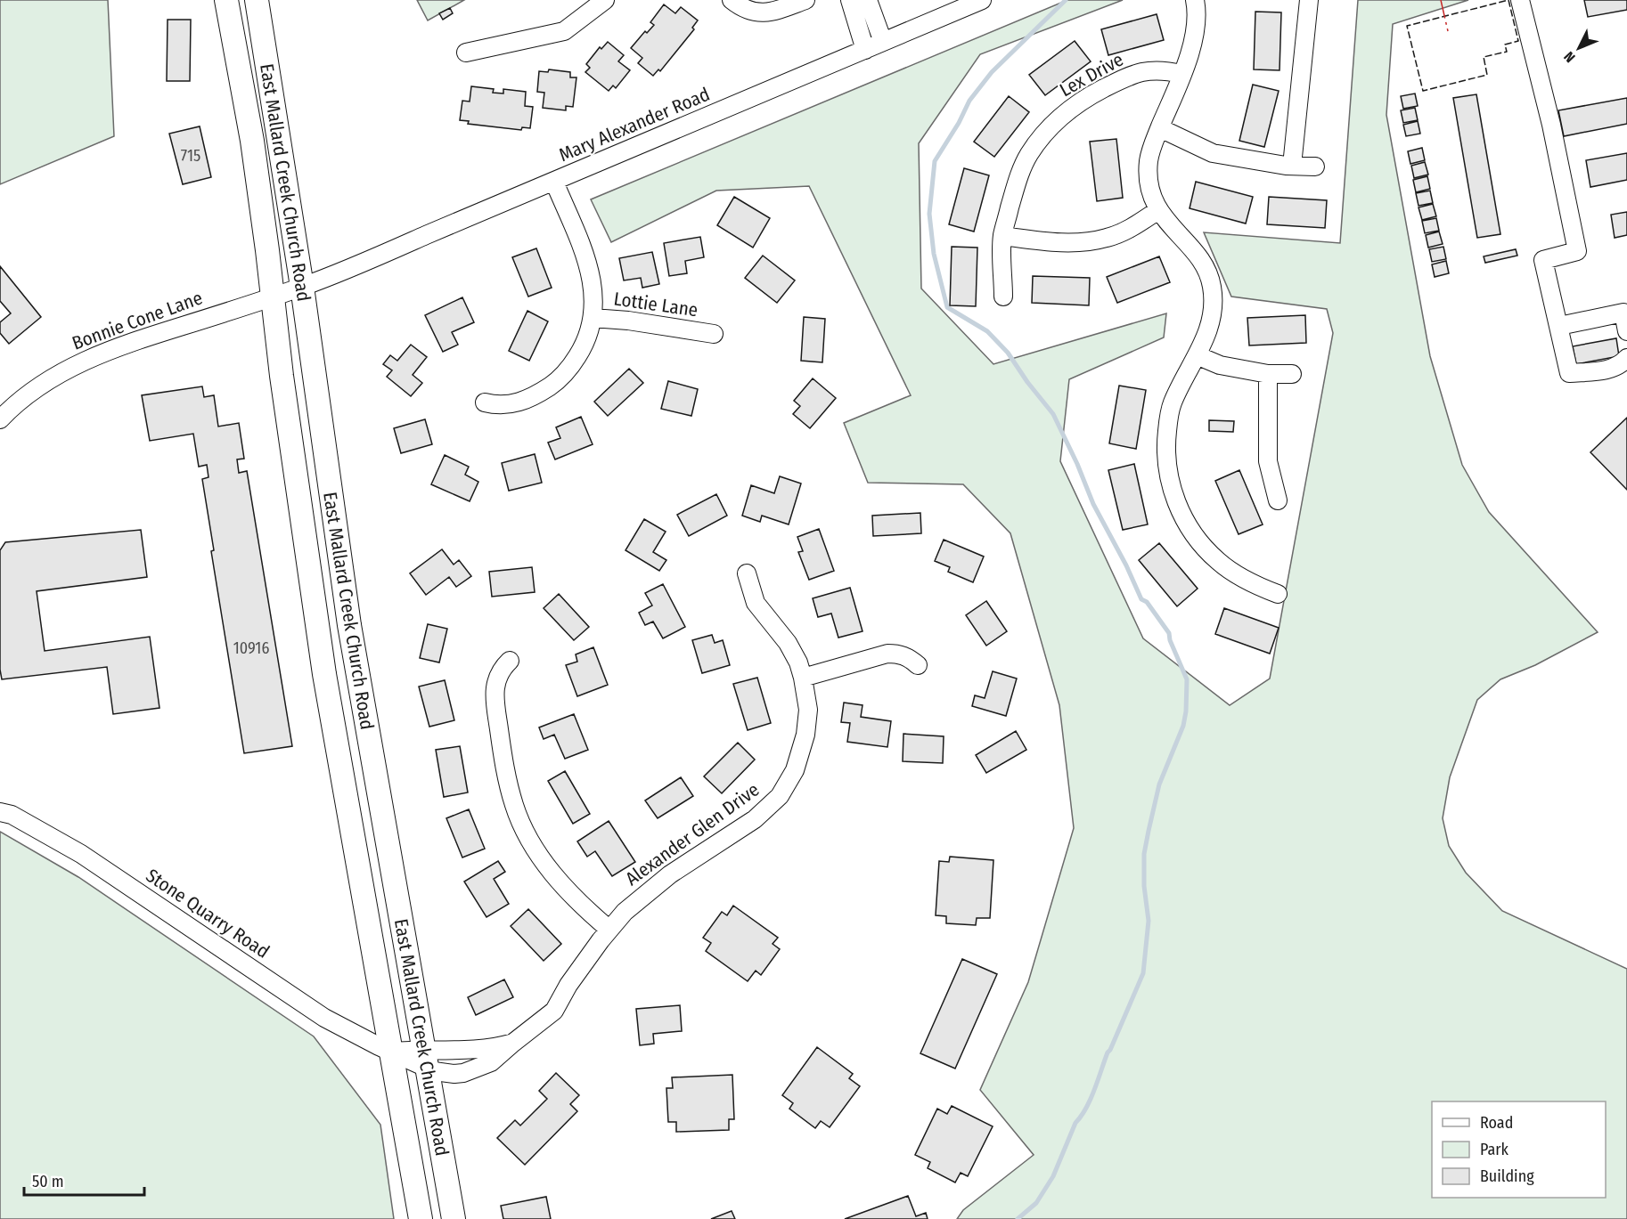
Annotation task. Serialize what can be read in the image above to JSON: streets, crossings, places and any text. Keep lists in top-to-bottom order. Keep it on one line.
{"streets":{"main road":["East Mallard Creek Church Road"],"street":["Lex Drive","Mary Alexander Road","Lottie Lane","Bonnie Cone Lane","Alexander Glen Drive","Stone Quarry Road"]},"crossings":[["Mary Alexander Road","East Mallard Creek Church Road"],["Mary Alexander Road","Bonnie Cone Lane"],["East Mallard Creek Church Road","Bonnie Cone Lane"],["East Mallard Creek Church Road","Alexander Glen Drive"],["East Mallard Creek Church Road","Stone Quarry Road"],["Alexander Glen Drive","Stone Quarry Road"]],"house_numbers":["715","10916"],"legend":["Road","Park","Building"],"scale_bar":"50 m","north":"bottom left"}
